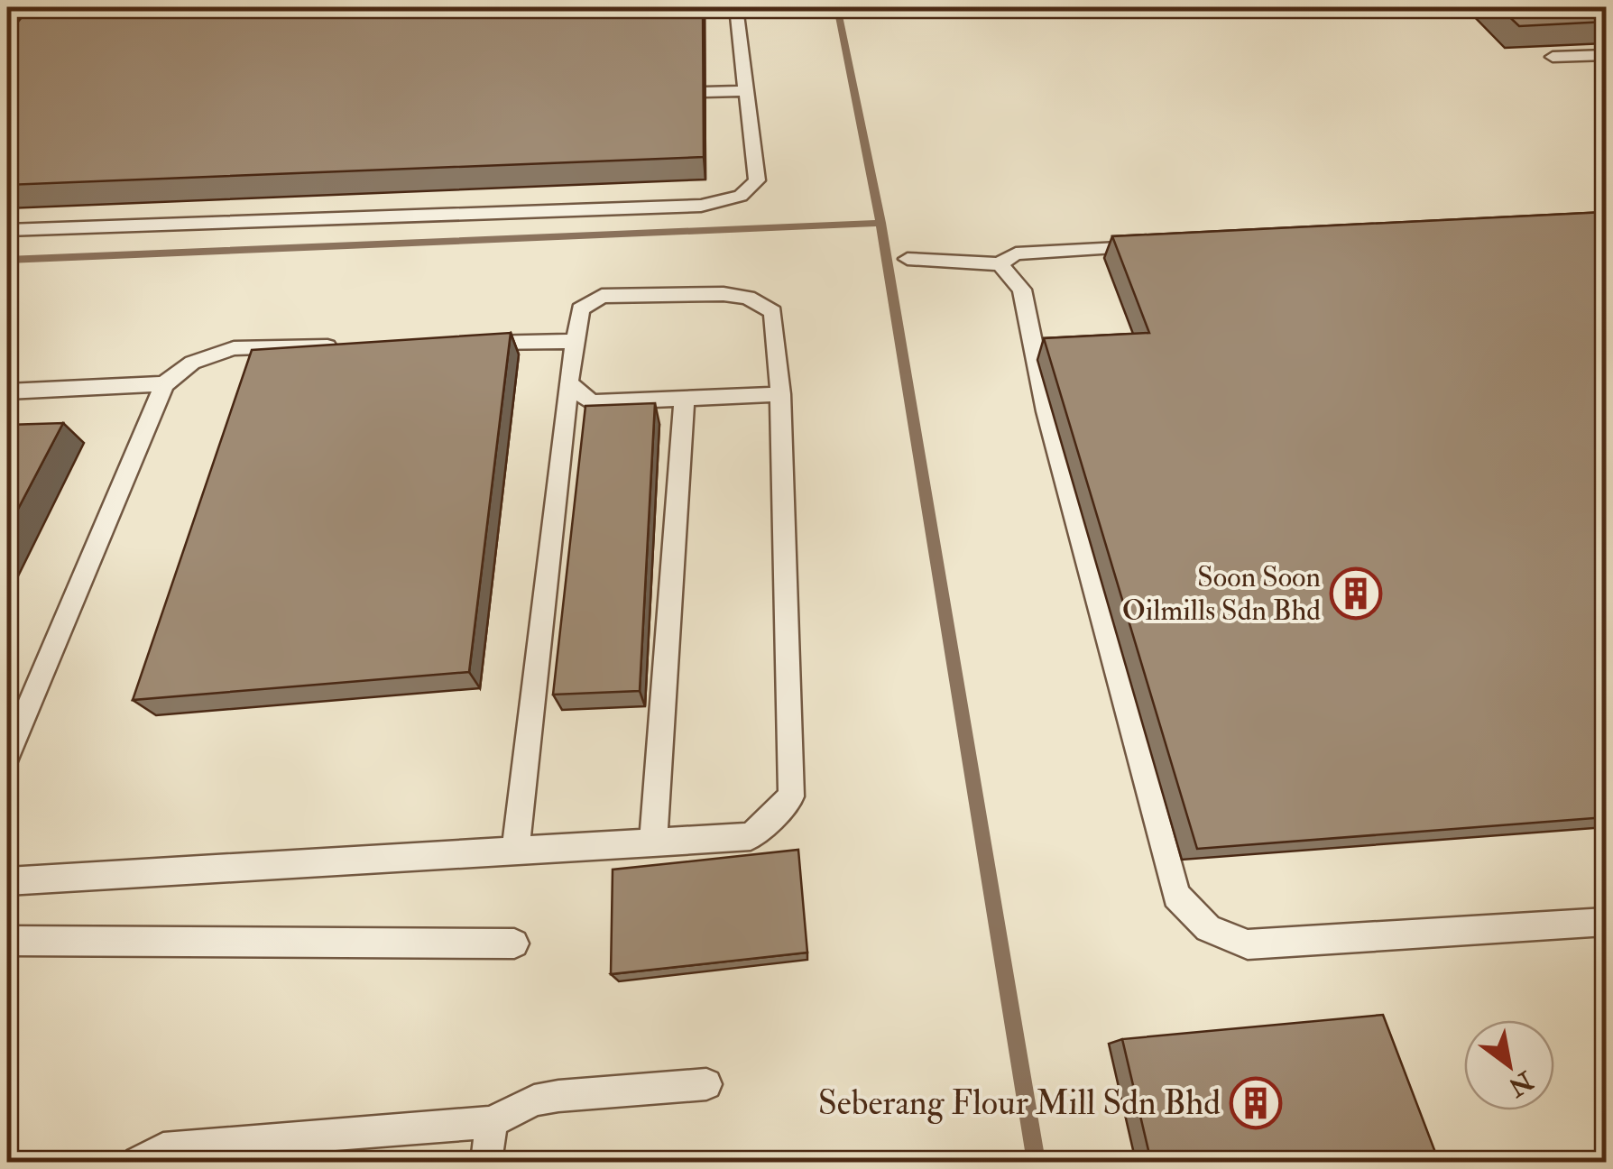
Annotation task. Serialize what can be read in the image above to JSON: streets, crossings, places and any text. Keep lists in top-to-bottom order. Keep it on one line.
{"places":{"building":["Soon Soon Oilmills Sdn Bhd","Seberang Flour Mill Sdn Bhd"]},"north":"bottom right"}
